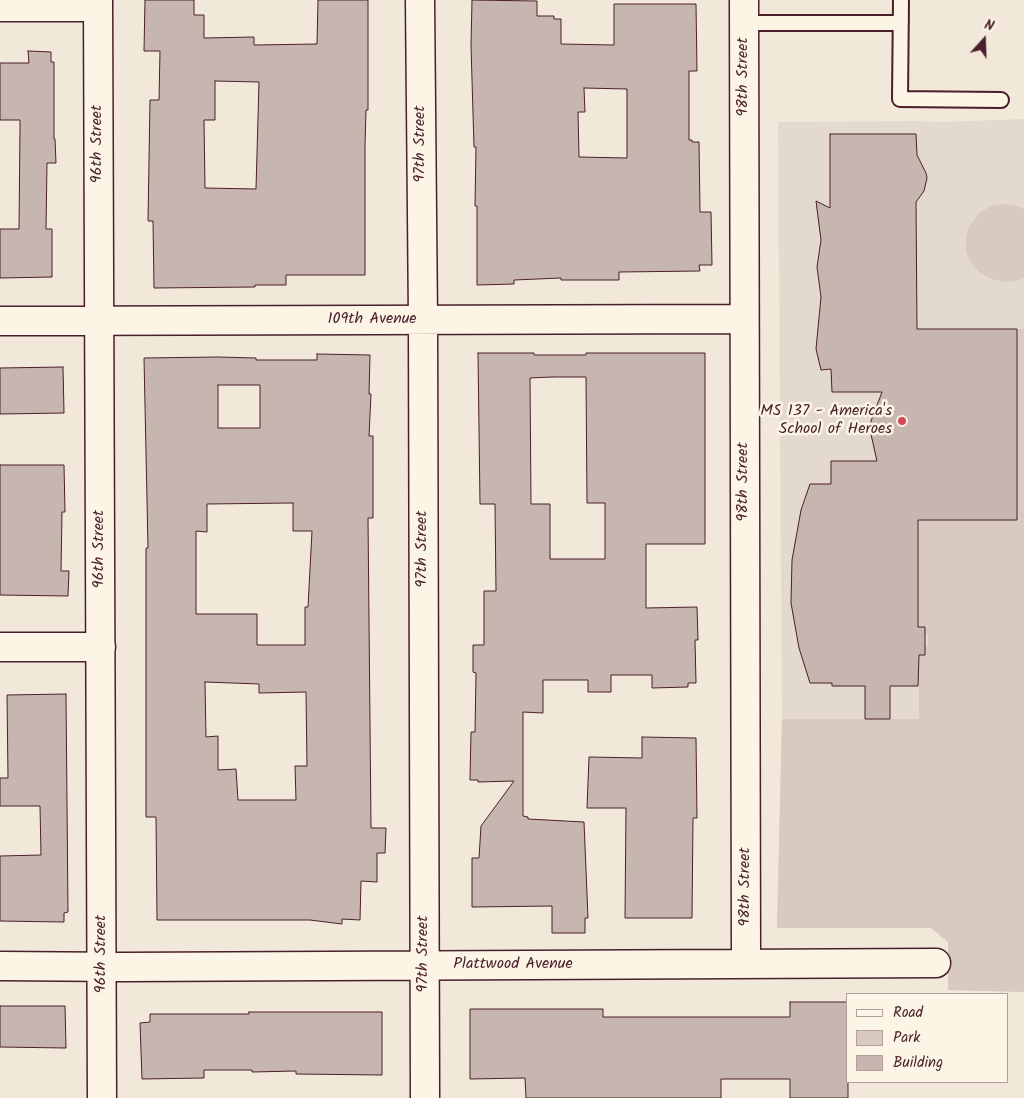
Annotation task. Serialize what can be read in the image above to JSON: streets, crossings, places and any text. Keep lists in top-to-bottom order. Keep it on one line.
{"streets":{"street":["98th Street","96th Street","97th Street","109th Avenue","Plattwood Avenue"]},"crossings":[["98th Street","109th Avenue"],["98th Street","Plattwood Avenue"],["96th Street","109th Avenue"],["96th Street","Plattwood Avenue"],["97th Street","109th Avenue"],["97th Street","Plattwood Avenue"]],"places":["MS 137 - America's School of Heroes"],"legend":["Road","Park","Building"],"north":"top"}
